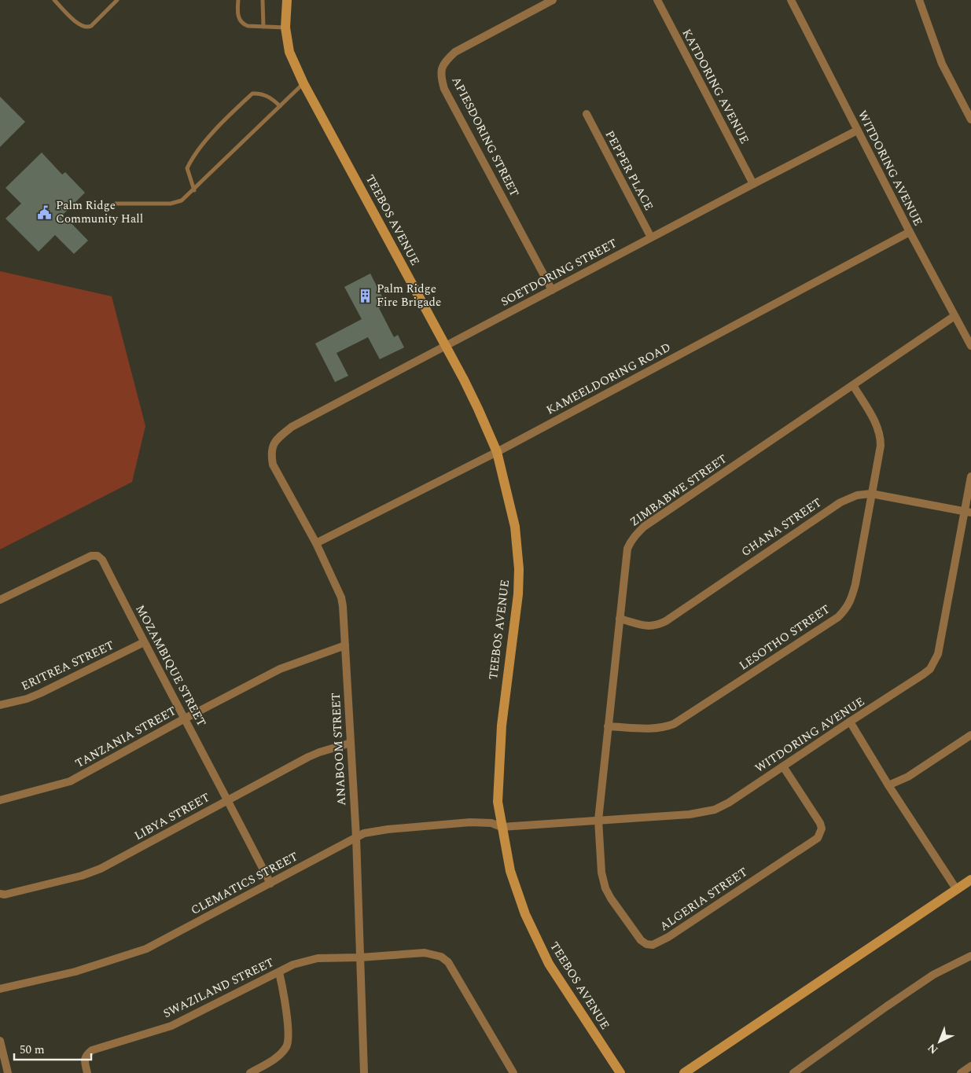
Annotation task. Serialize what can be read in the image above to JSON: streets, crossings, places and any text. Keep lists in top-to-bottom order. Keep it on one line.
{"streets":{"street":["KATDORING AVENUE","APIESDORING STREET","WITDORING AVENUE","PEPPER PLACE","TEEBOS AVENUE","SOETDORING STREET","KAMEELDORING ROAD","ZIMBABWE STREET","GHANA STREET","LESOTHO STREET","ERITREA STREET","MOZAMBIQUE STREET","TANZANIA STREET","ANABOOM STREET","LIBYA STREET","CLEMATICS STREET","ALGERIA STREET","SWAZILAND STREET"]},"crossings":[["KATDORING AVENUE","SOETDORING STREET"],["APIESDORING STREET","SOETDORING STREET"],["WITDORING AVENUE","TEEBOS AVENUE"],["WITDORING AVENUE","SOETDORING STREET"],["WITDORING AVENUE","KAMEELDORING ROAD"],["WITDORING AVENUE","ZIMBABWE STREET"],["WITDORING AVENUE","GHANA STREET"],["WITDORING AVENUE","CLEMATICS STREET"],["WITDORING AVENUE","ALGERIA STREET"],["PEPPER PLACE","SOETDORING STREET"],["TEEBOS AVENUE","SOETDORING STREET"],["TEEBOS AVENUE","KAMEELDORING ROAD"],["TEEBOS AVENUE","CLEMATICS STREET"],["SOETDORING STREET","ANABOOM STREET"],["KAMEELDORING ROAD","ANABOOM STREET"],["ZIMBABWE STREET","GHANA STREET"],["ZIMBABWE STREET","LESOTHO STREET"],["ZIMBABWE STREET","ALGERIA STREET"],["GHANA STREET","LESOTHO STREET"],["ERITREA STREET","MOZAMBIQUE STREET"],["MOZAMBIQUE STREET","TANZANIA STREET"],["MOZAMBIQUE STREET","LIBYA STREET"],["MOZAMBIQUE STREET","CLEMATICS STREET"],["TANZANIA STREET","ANABOOM STREET"],["ANABOOM STREET","LIBYA STREET"],["ANABOOM STREET","CLEMATICS STREET"],["ANABOOM STREET","SWAZILAND STREET"]],"places":{"public building":["Palm Ridge Community Hall"],"building":["Palm Ridge Fire Brigade"]},"scale_bar":"50 m","north":"bottom left"}
